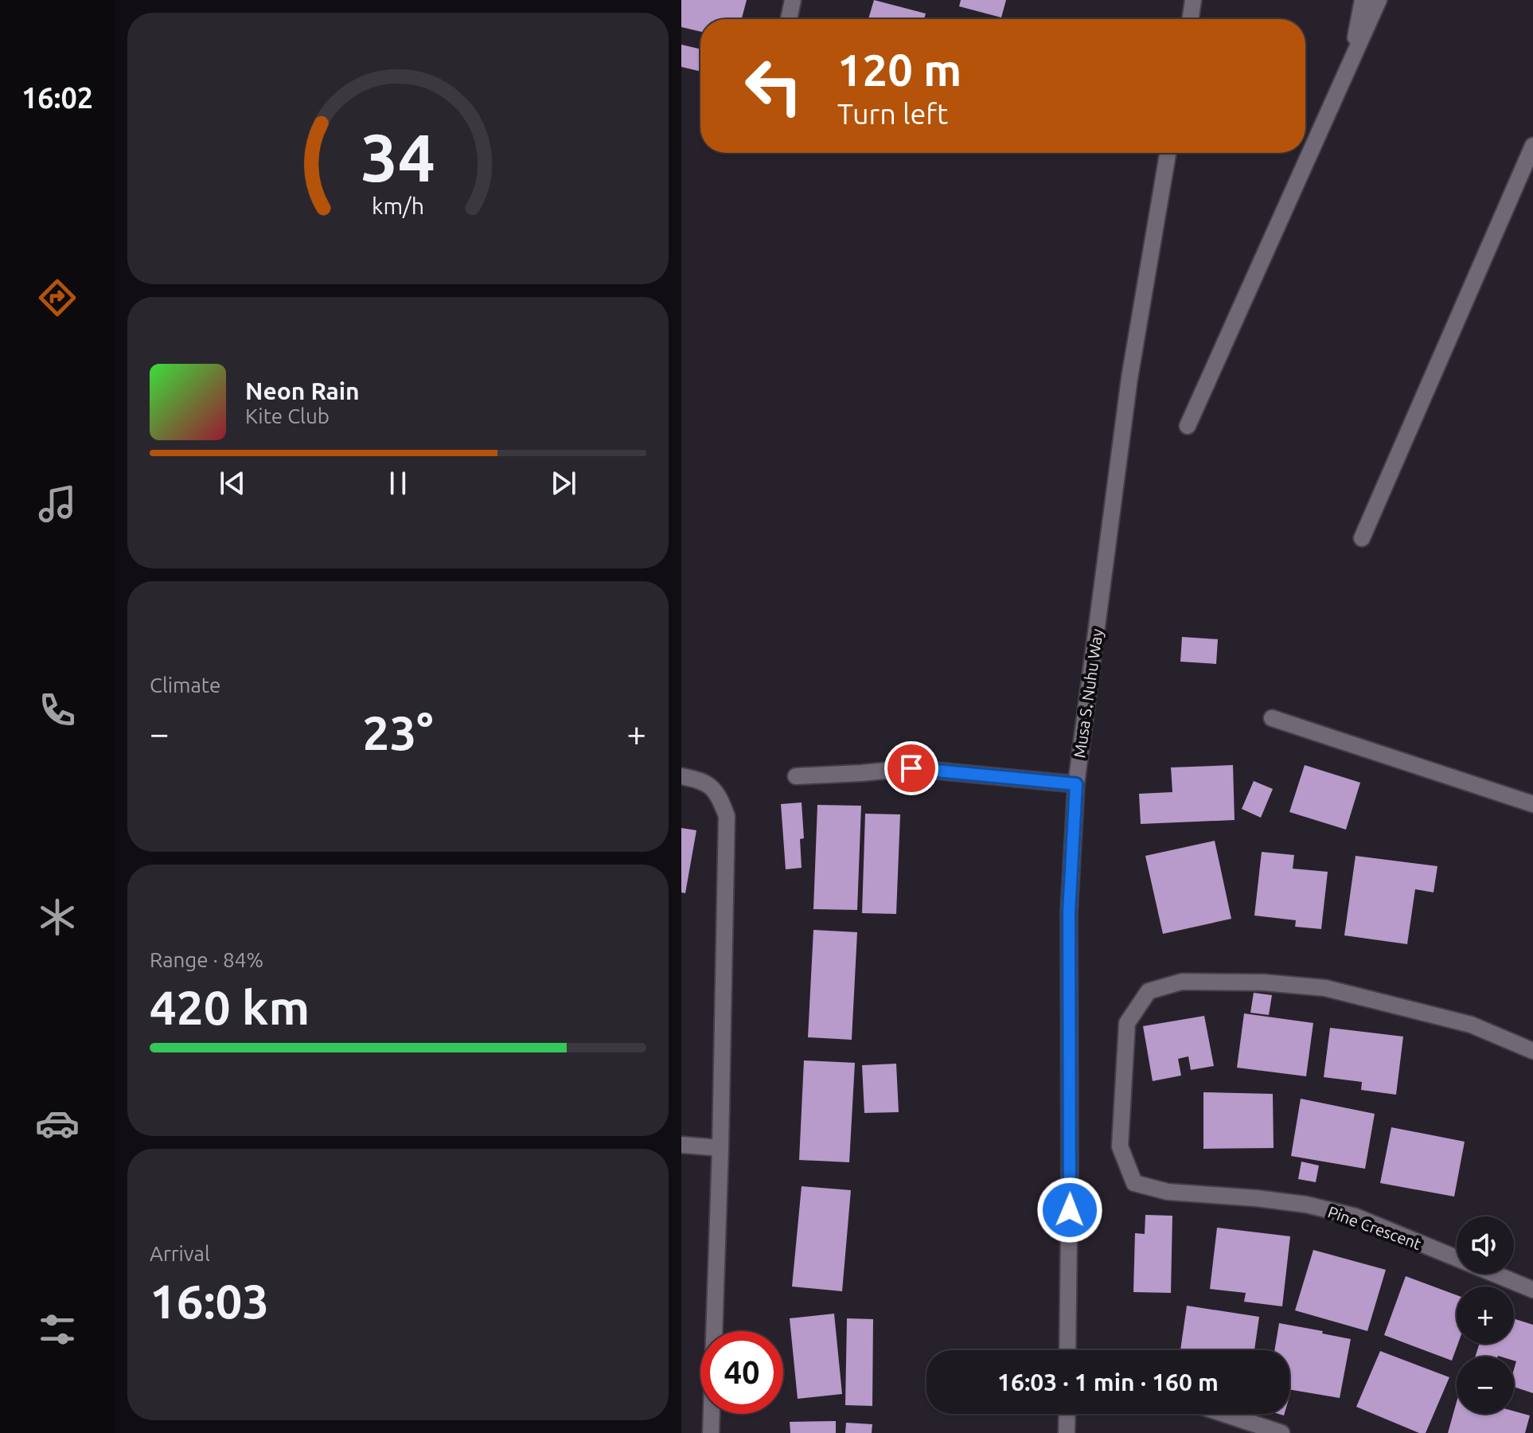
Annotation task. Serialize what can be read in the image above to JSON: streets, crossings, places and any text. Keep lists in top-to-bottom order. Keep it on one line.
{"streets":{"street":["Musa S. Nuhu Way","Pine Crescent"]},"page":{"tabs":"16:02","turn":["120 m","Turn left"],"song":["Neon Rain","Kite Club"],"tile":["Climate",["Range · 84%","420 km"],["Arrival","16:03"]],"heat":["−","23°","+"],"map_buttons":["+","−"],"limit":"40","trip":"16:03 · 1 min · 160 m","gauge":["34","km/h"]}}
